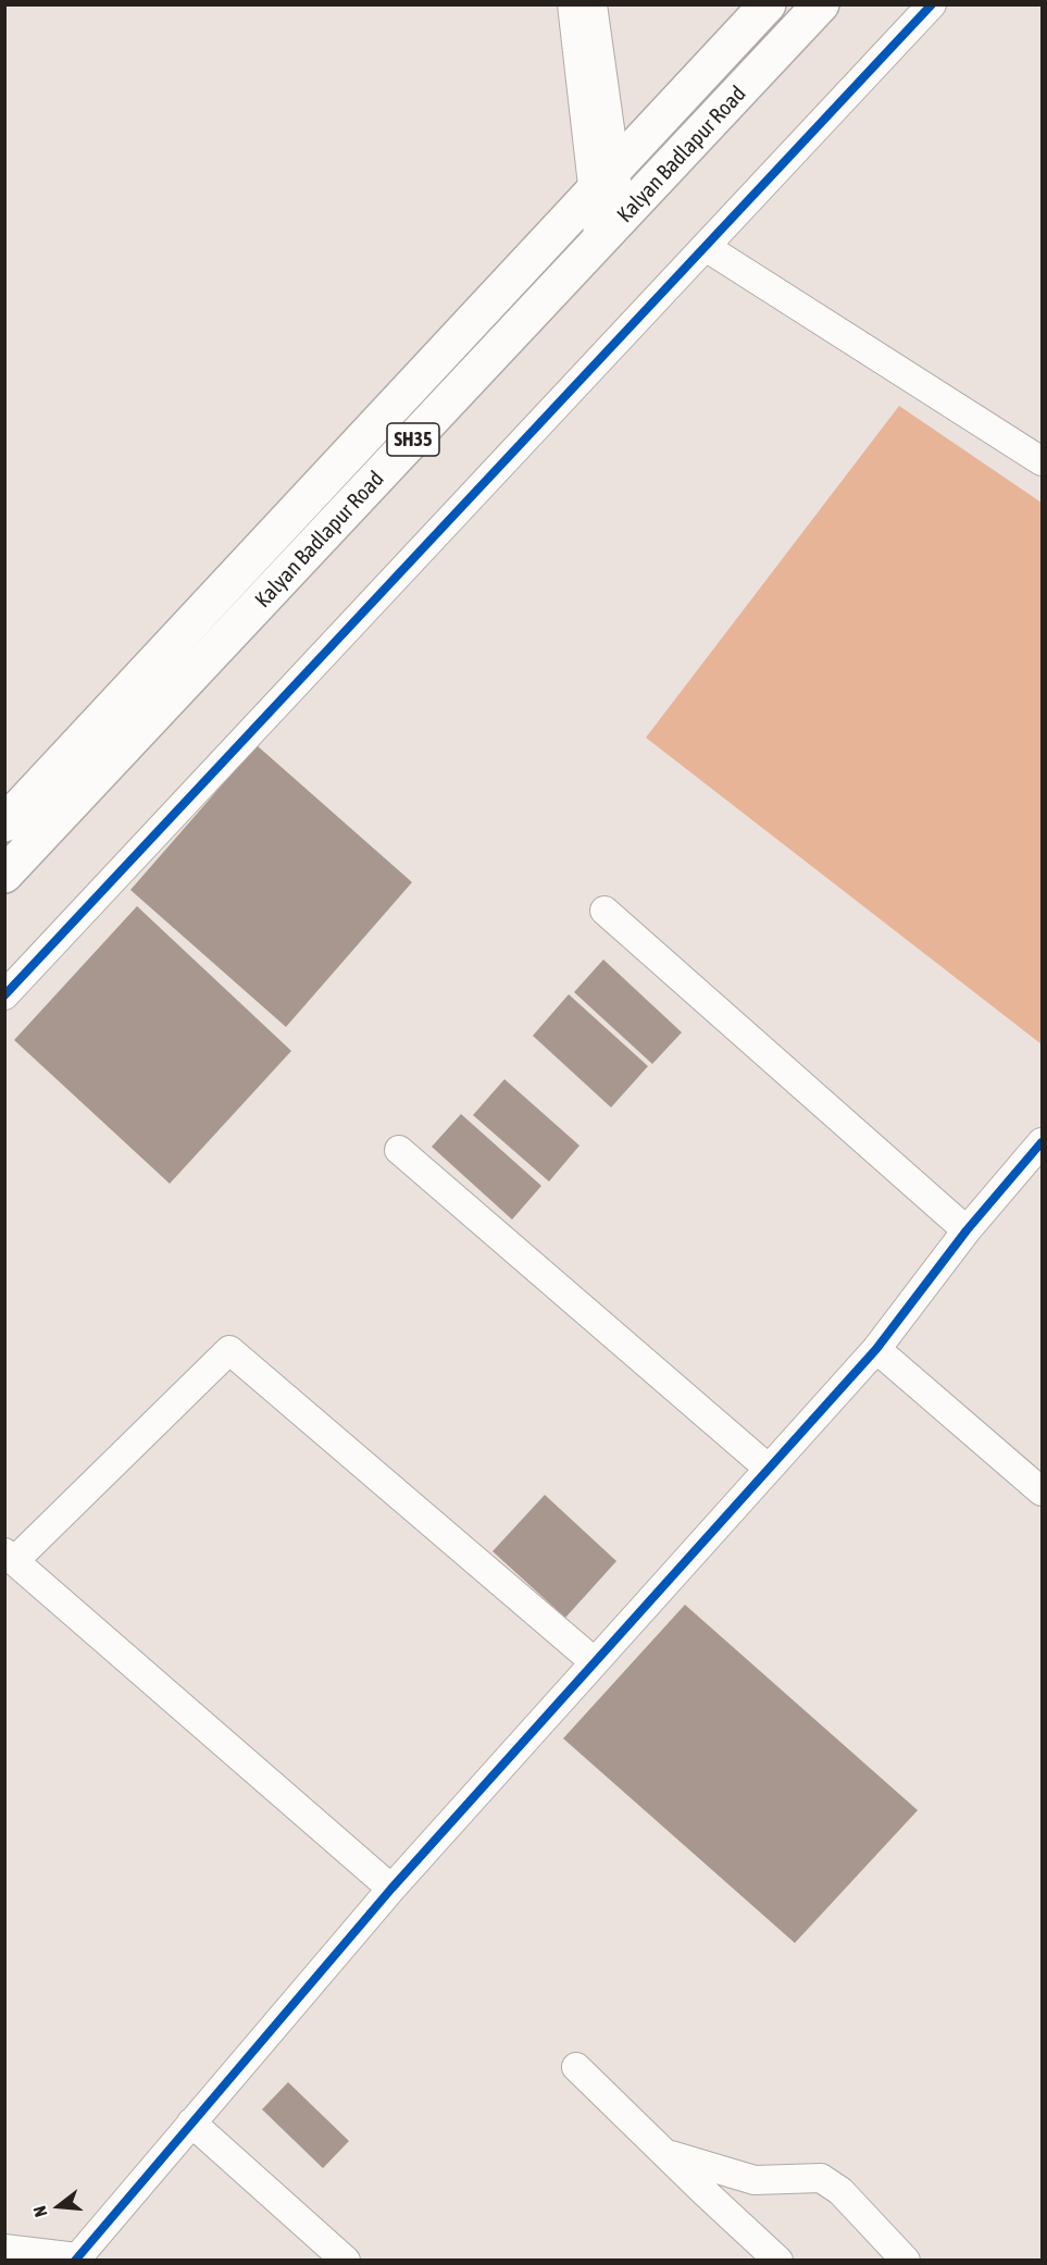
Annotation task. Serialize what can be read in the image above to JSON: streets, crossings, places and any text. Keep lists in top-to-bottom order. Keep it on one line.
{"streets":{"main road":["Kalyan Badlapur Road","SH35"]},"north":"left"}
